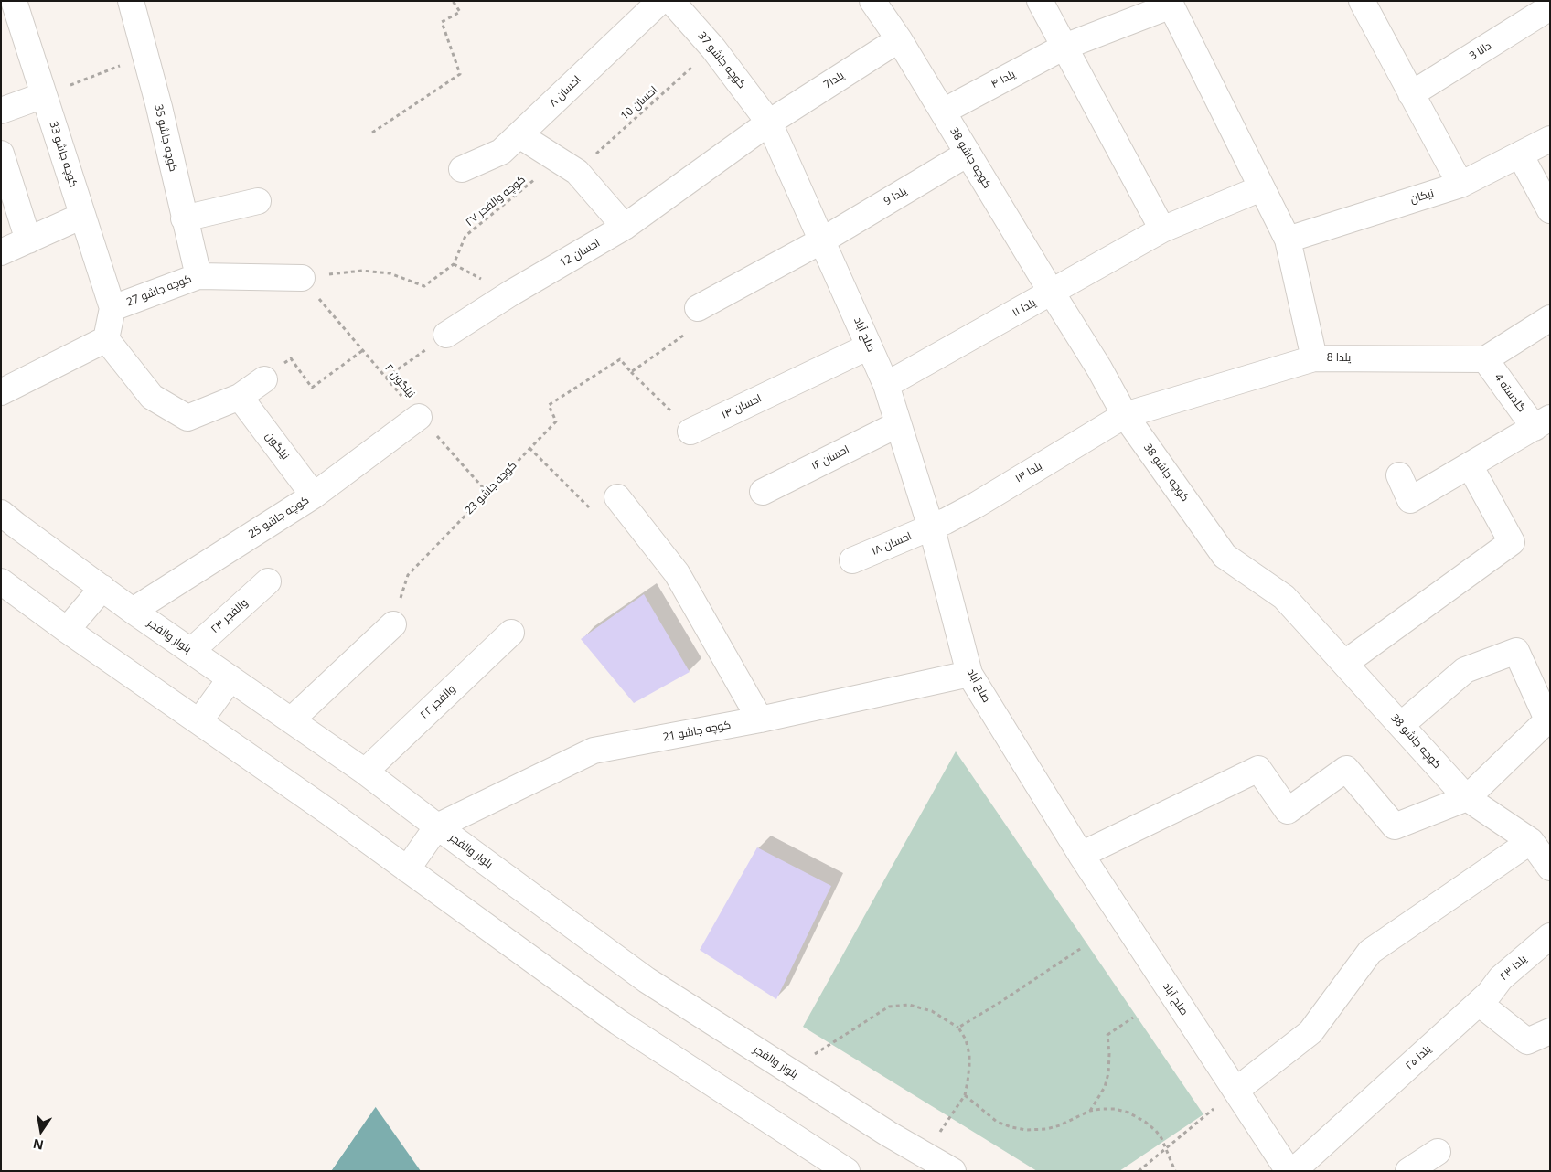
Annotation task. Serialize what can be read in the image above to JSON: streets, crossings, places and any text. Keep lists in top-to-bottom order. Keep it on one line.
{"streets":{"street":["دانا 3","کوچه جاشو 37","یلدا ۴","یلدا7","احسان ۸","کوچه جاشو 35","کوچه جاشو 33","کوچه جاشو 38","یلدا 9","نیکان","احسان 12","کوچه جاشو 27","یلدا ۱۱","صلح آباد","یلدا 8","گلدسته 4","احسان ۱۴","نیلگون","احسان ۱۶","یلدا ۱۳","کوچه جاشو 25","احسان ۱۸","والفجر ۲۴","بلوار والفجر","والفجر ۲۲","کوچه جاشو 21","یلدا ۲۳","یلدا ۲۵"],"path":["احسان 10","کوچه والفجر ۲۷","نیلگون ۲","کوچه جاشو 23"]},"crossings":[["کوچه جاشو 37","یلدا7"],["کوچه جاشو 37","احسان 10"],["کوچه جاشو 37","احسان 12"],["کوچه جاشو 37","صلح آباد"],["یلدا ۴","کوچه جاشو 38"],["یلدا7","کوچه جاشو 38"],["یلدا7","احسان 12"],["یلدا7","صلح آباد"],["احسان 10","کوچه والفجر ۲۷"],["کوچه جاشو 35","کوچه جاشو 27"],["کوچه جاشو 33","کوچه جاشو 27"],["کوچه جاشو 38","یلدا 9"],["کوچه جاشو 38","یلدا ۱۱"],["کوچه جاشو 38","یلدا 8"],["کوچه جاشو 38","یلدا ۱۳"],["یلدا 9","صلح آباد"],["کوچه والفجر ۲۷","کوچه جاشو 27"],["کوچه والفجر ۲۷","نیلگون ۲"],["احسان 12","صلح آباد"],["کوچه جاشو 27","نیلگون ۲"],["یلدا ۱۱","صلح آباد"],["صلح آباد","احسان ۱۴"],["صلح آباد","احسان ۱۶"],["صلح آباد","یلدا ۱۳"],["صلح آباد","احسان ۱۸"],["صلح آباد","کوچه جاشو 21"],["یلدا 8","گلدسته 4"],["یلدا 8","یلدا ۱۳"],["نیلگون ۲","کوچه جاشو 23"],["نیلگون ۲","کوچه جاشو 25"],["نیلگون","کوچه جاشو 25"],["یلدا ۱۳","احسان ۱۸"],["کوچه جاشو 25","بلوار والفجر"],["والفجر ۲۴","بلوار والفجر"],["بلوار والفجر","والفجر ۲۲"],["بلوار والفجر","کوچه جاشو 21"],["یلدا ۲۳","یلدا ۲۵"]],"north":"bottom"}
